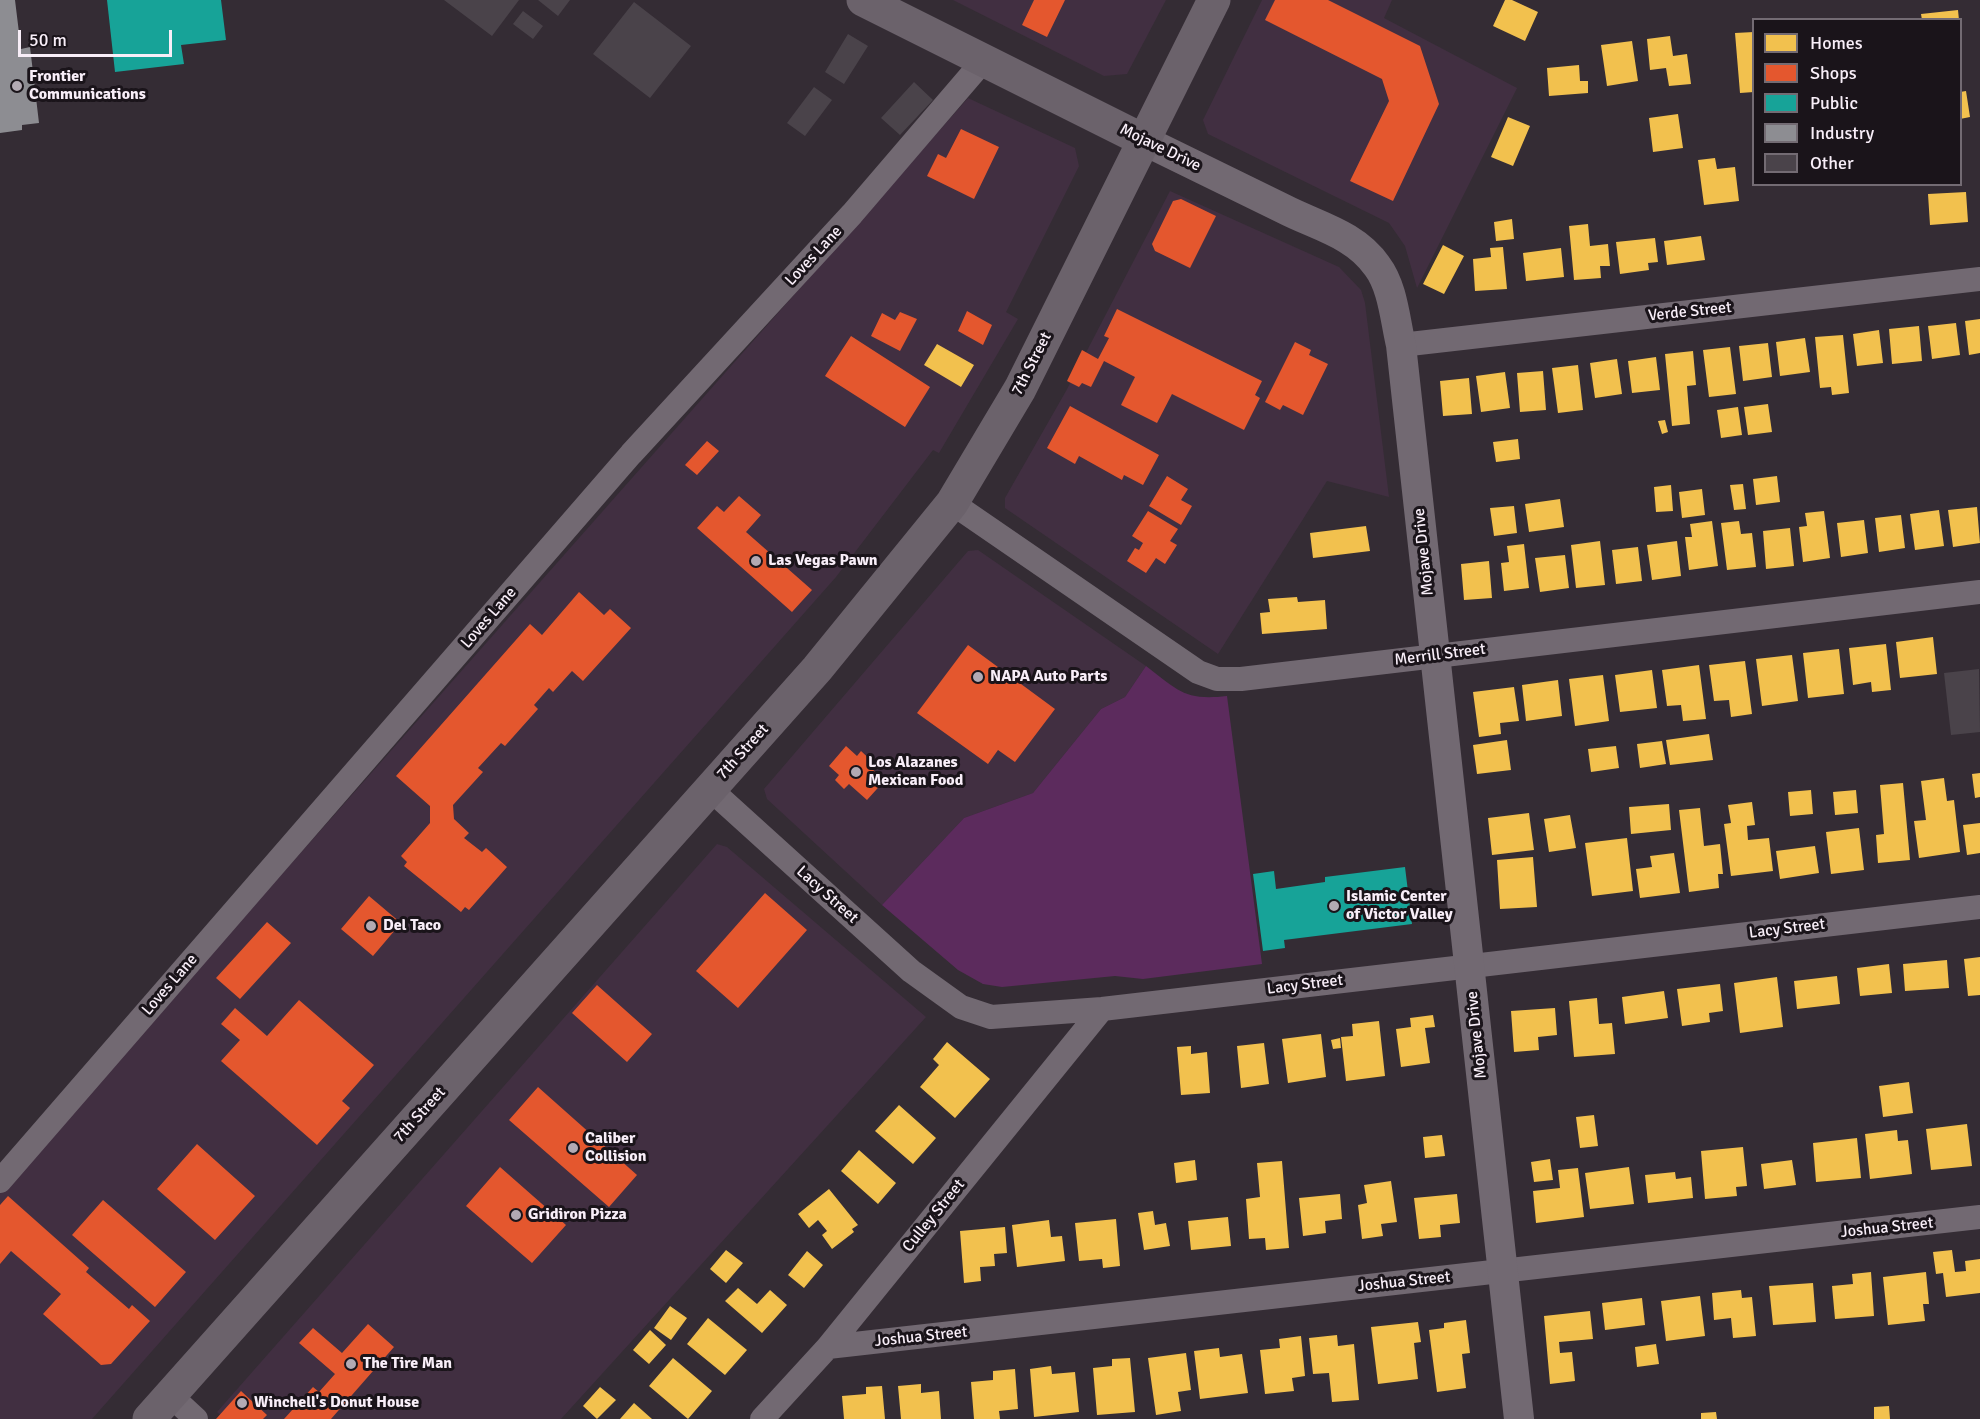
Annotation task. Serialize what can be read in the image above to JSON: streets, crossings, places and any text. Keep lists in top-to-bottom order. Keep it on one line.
{"streets":{"main road":["Mojave Drive","7th Street"],"street":["Loves Lane","Verde Street","Merrill Street","Lacy Street","Culley Street","Joshua Street"]},"crossings":[["Mojave Drive","Loves Lane"],["Mojave Drive","Verde Street"],["Mojave Drive","7th Street"],["Mojave Drive","Merrill Street"],["Mojave Drive","Lacy Street"],["Mojave Drive","Joshua Street"],["7th Street","Merrill Street"],["7th Street","Lacy Street"],["Lacy Street","Culley Street"],["Culley Street","Joshua Street"]],"places":["Frontier Communications","Las Vegas Pawn","NAPA Auto Parts","Los Alazanes Mexican Food","Islamic Center of Victor Valley","Del Taco","Caliber Collision","Gridiron Pizza","The Tire Man","Winchell's Donut House"],"legend":["Homes","Shops","Public","Industry","Other"],"scale_bar":"50 m"}
